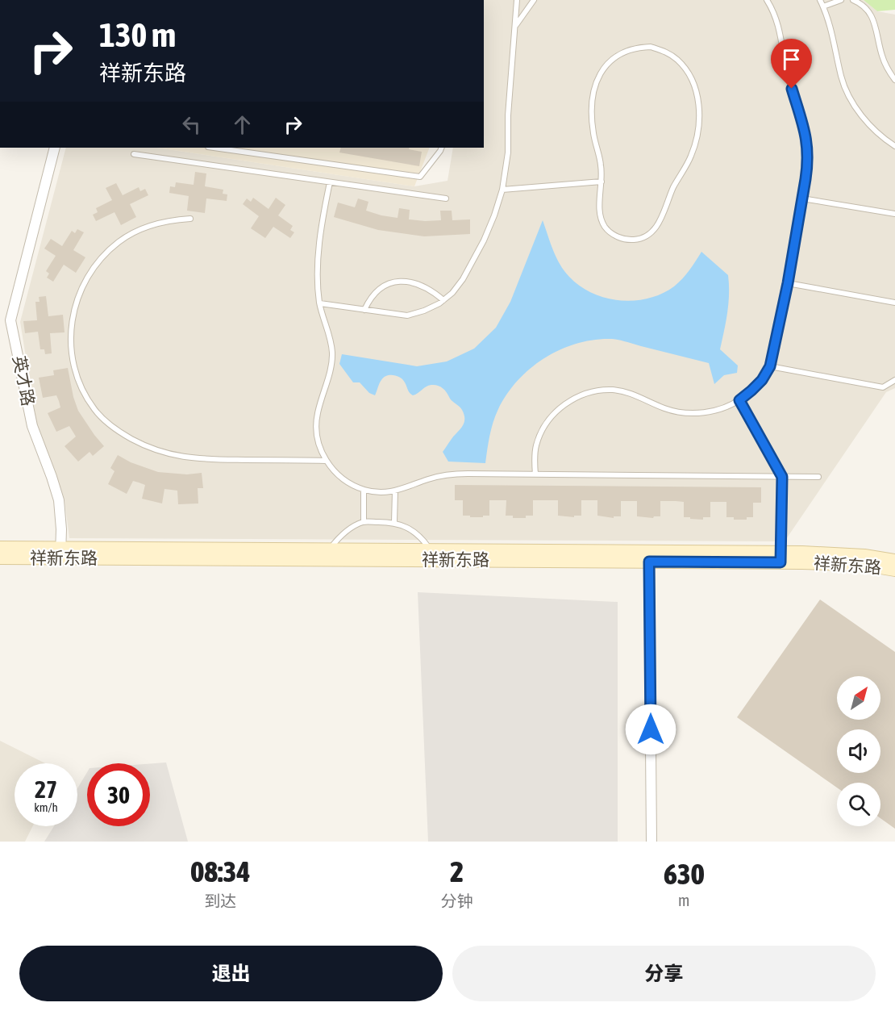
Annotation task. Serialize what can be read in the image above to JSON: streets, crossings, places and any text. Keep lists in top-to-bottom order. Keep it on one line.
{"streets":{"street":["英才路","祥新东路"]},"crossings":[["英才路","祥新东路"]],"north":"top right","page":{"turn":["130 m","祥新东路"],"speed":"27 km/h","limit":"30","eta":["08:34","到达","2","分钟","630","m"],"buttons":["退出","分享"]}}
